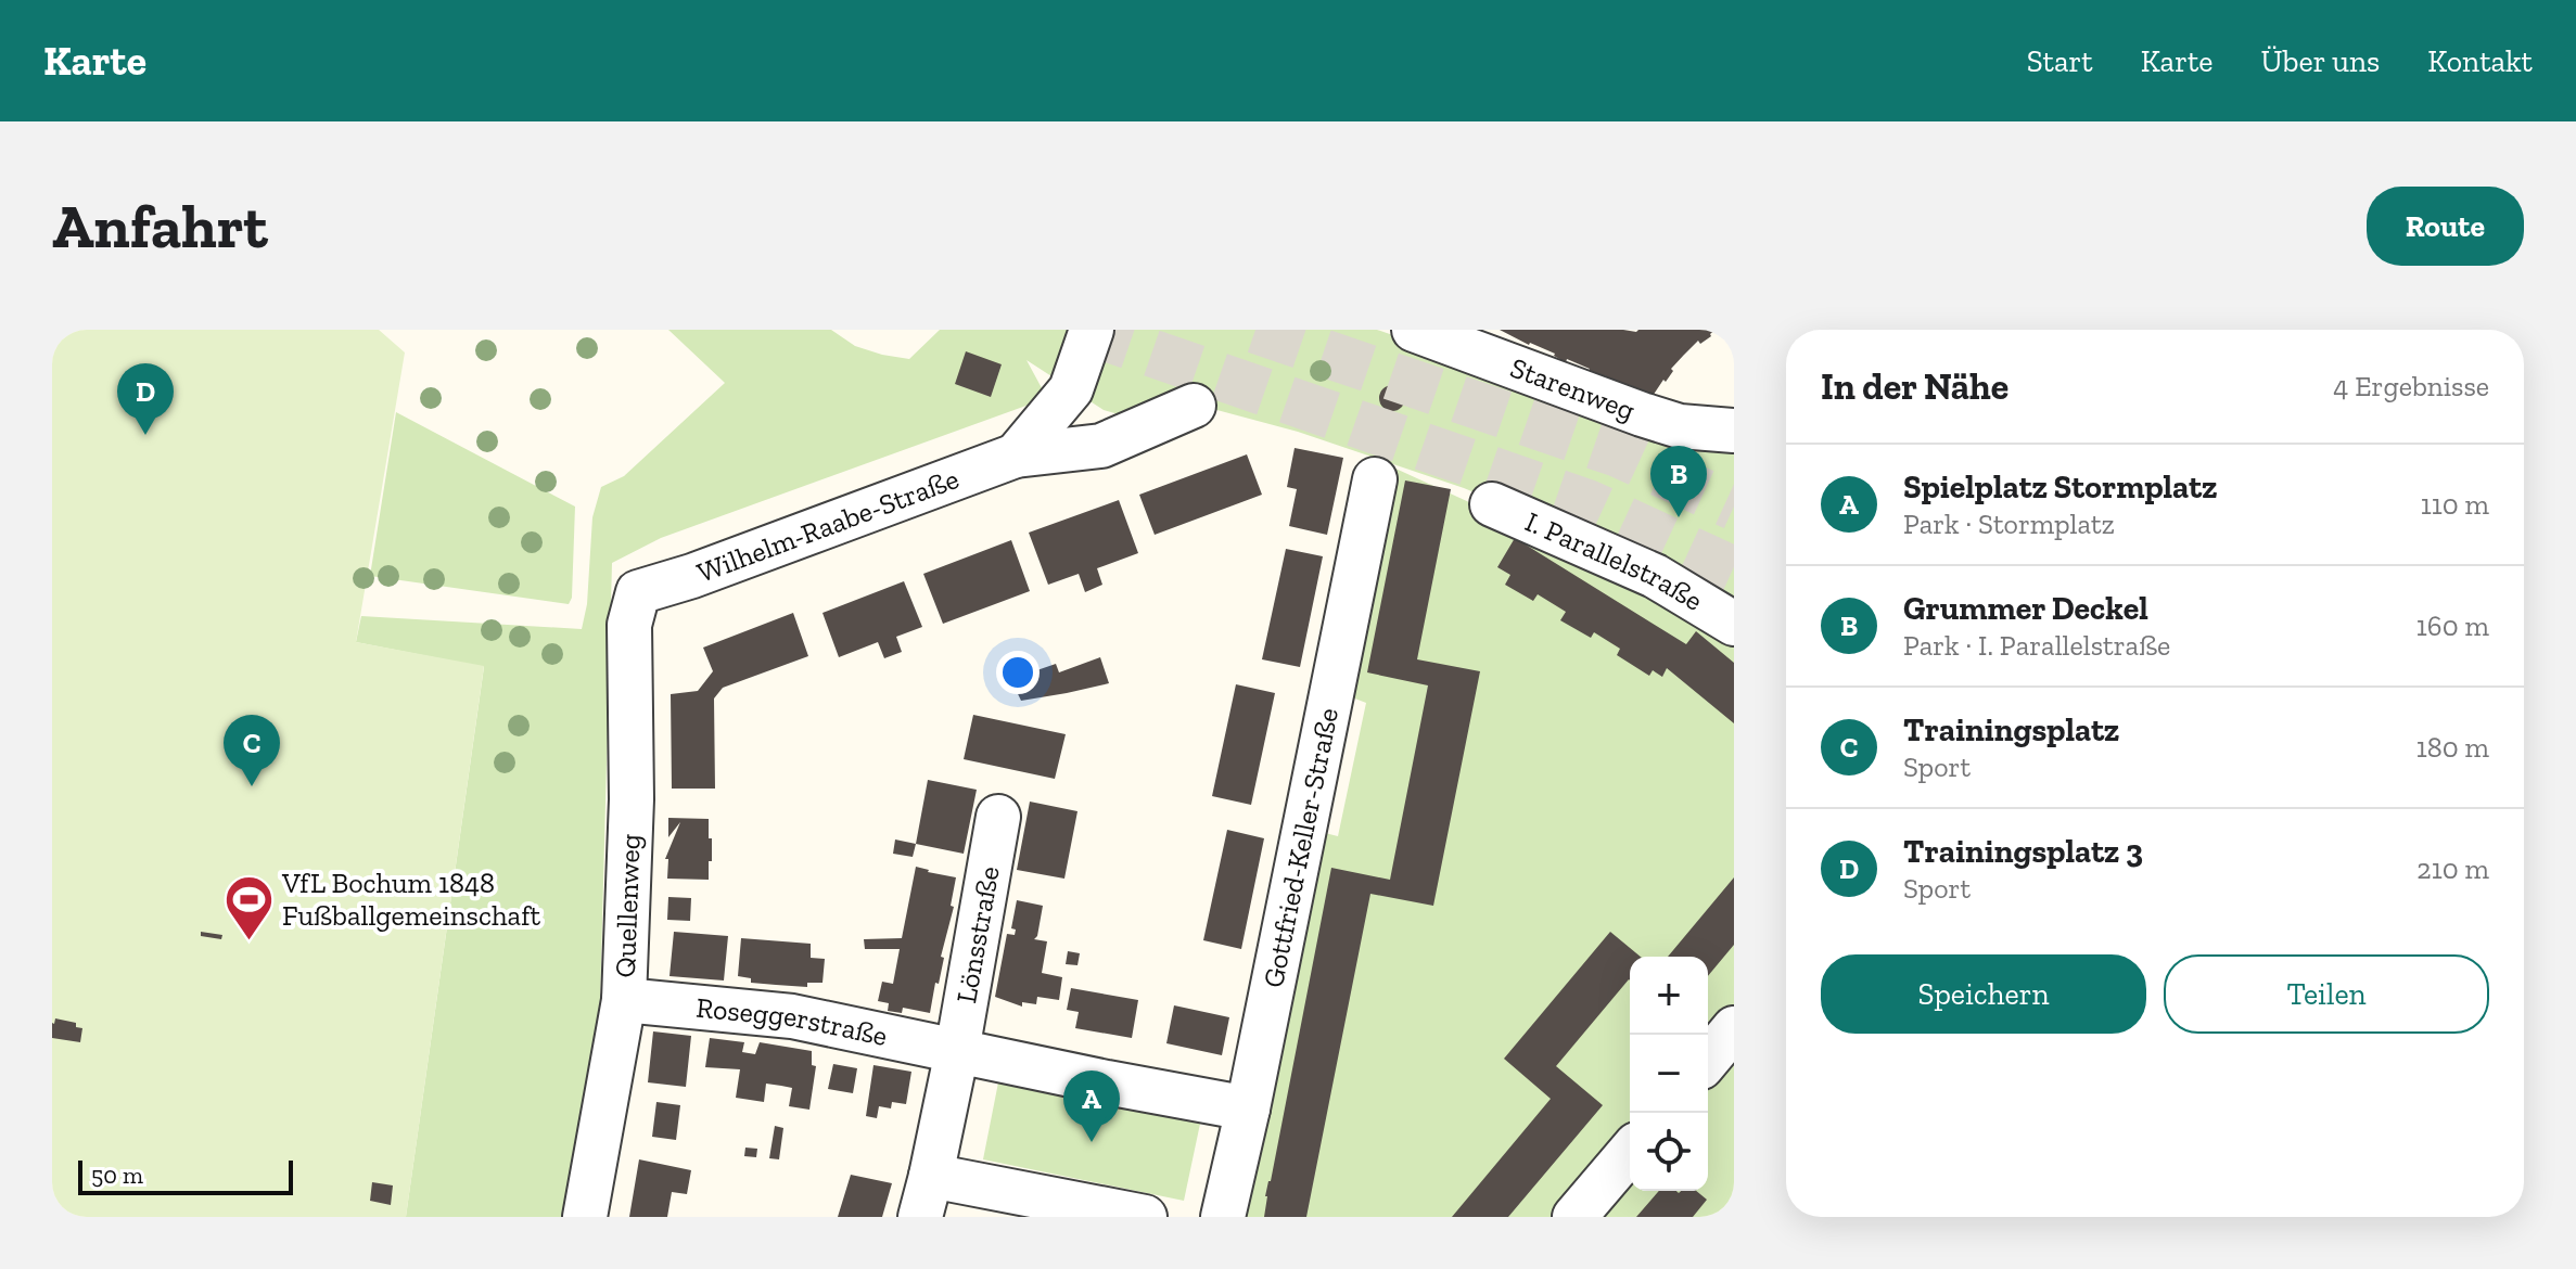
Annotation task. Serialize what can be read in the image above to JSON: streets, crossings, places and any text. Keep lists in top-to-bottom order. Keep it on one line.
{"streets":{"street":["Starenweg","Wilhelm-Raabe-Straße","I. Parallelstraße","Gottfried-Keller-Straße","Quellenweg","Lönsstraße","Roseggerstraße"]},"crossings":[["Wilhelm-Raabe-Straße","Quellenweg"],["Gottfried-Keller-Straße","Roseggerstraße"],["Quellenweg","Roseggerstraße"],["Lönsstraße","Roseggerstraße"]],"places":{"sports":["VfL Bochum 1848 Fußballgemeinschaft"]},"scale_bar":"50 m","page":{"header":"Karte","nav":["Start","Karte","Über uns","Kontakt"],"buttons":["Route",["Speichern","Teilen"]],"title":"Anfahrt","heading":["In der Nähe","4 Ergebnisse"],"pins":["D","B","C","A"],"list":[{"mark":"A","name":"Spielplatz Stormplatz","note":"Park · Stormplatz","value":"110 m"},{"mark":"B","name":"Grummer Deckel","note":"Park · I. Parallelstraße","value":"160 m"},{"mark":"C","name":"Trainingsplatz","note":"Sport","value":"180 m"},{"mark":"D","name":"Trainingsplatz 3","note":"Sport","value":"210 m"}],"map_buttons":["+","−"],"scale":"50 m"}}
